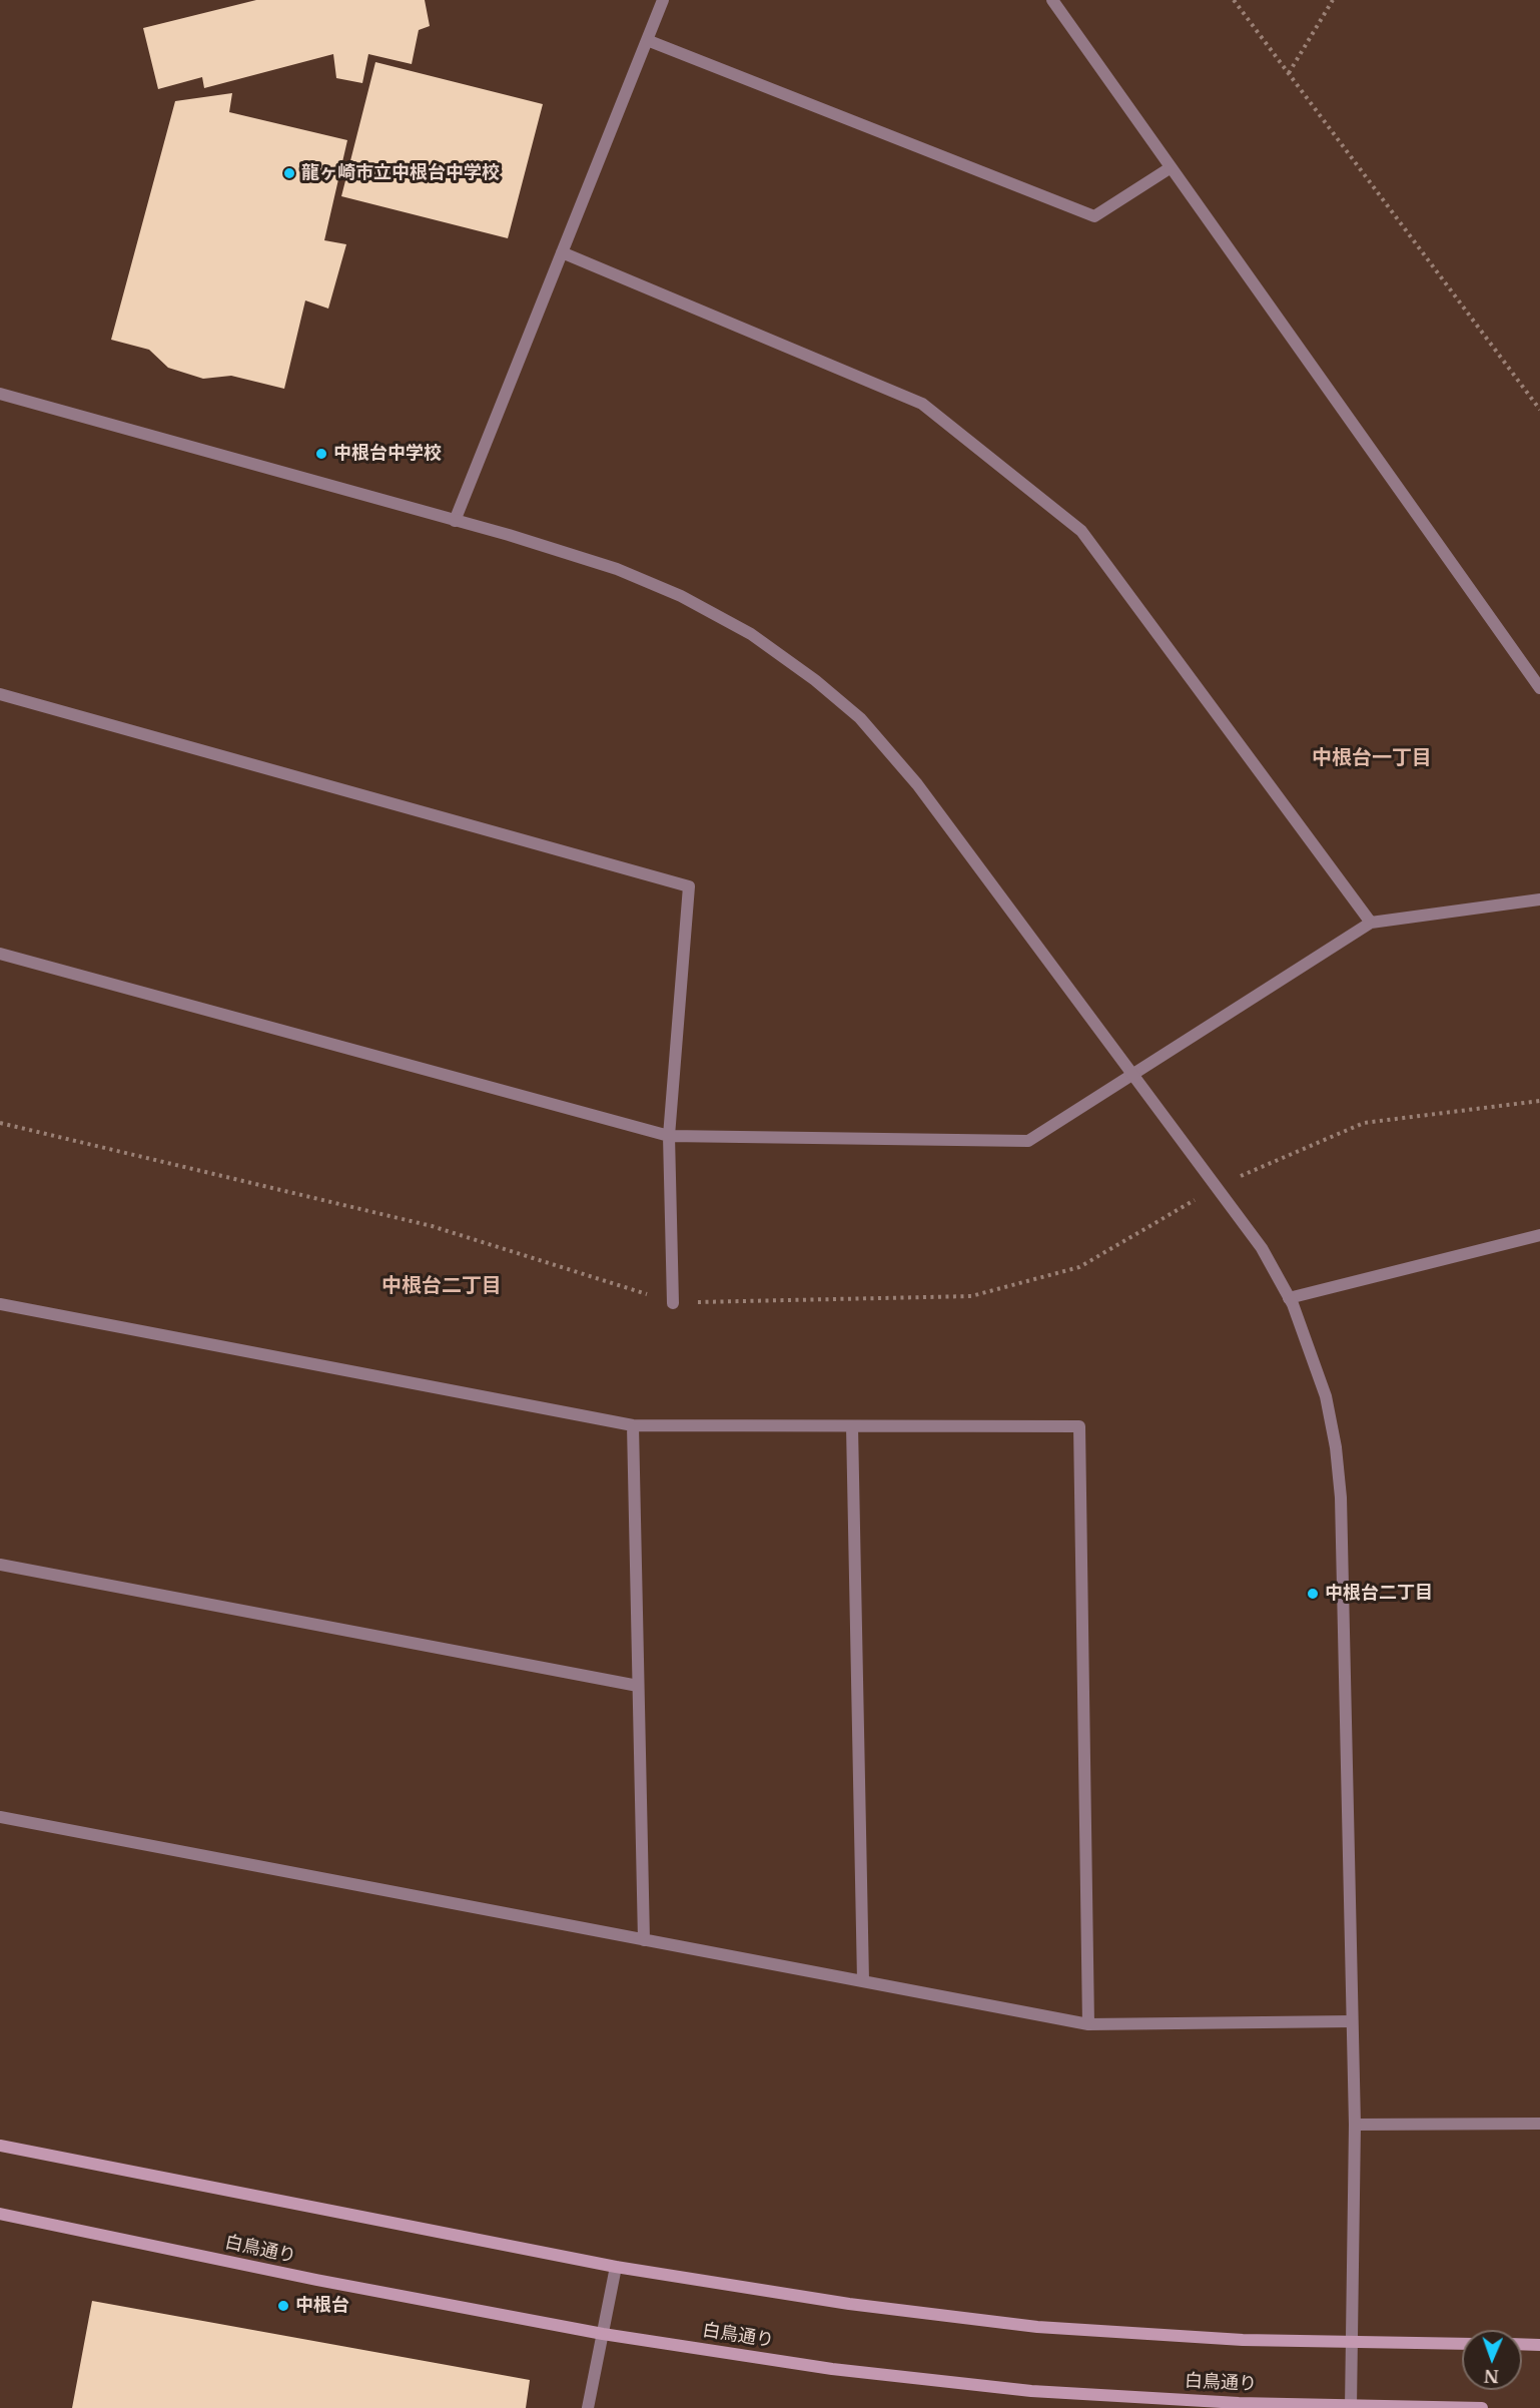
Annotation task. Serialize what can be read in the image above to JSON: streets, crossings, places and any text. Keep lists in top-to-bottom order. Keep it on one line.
{"streets":{"main road":["白鳥通り"]},"districts":["中根台一丁目","中根台二丁目"],"places":["龍ヶ崎市立中根台中学校","中根台中学校","中根台二丁目","中根台"],"north":"bottom"}
